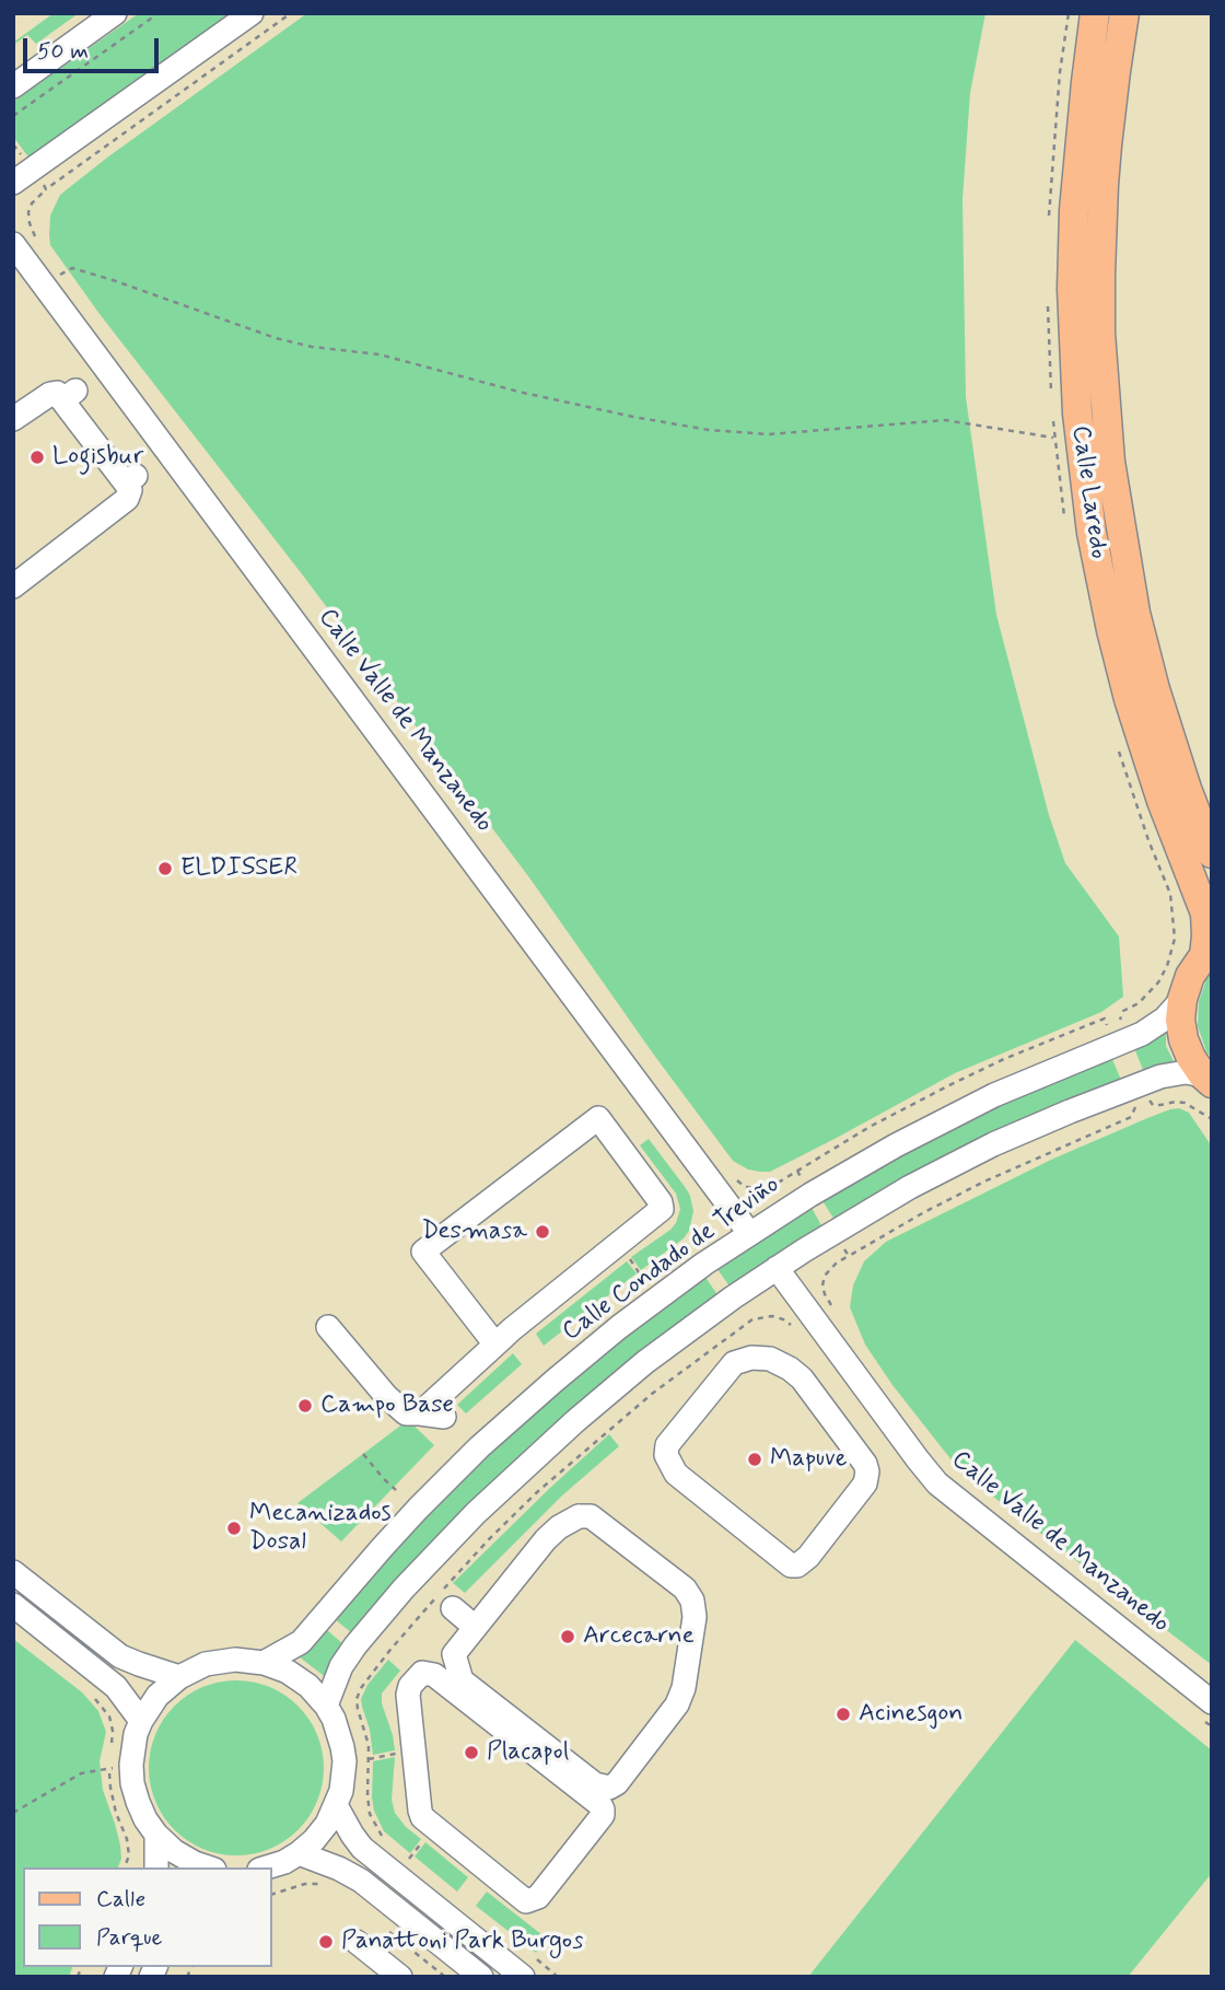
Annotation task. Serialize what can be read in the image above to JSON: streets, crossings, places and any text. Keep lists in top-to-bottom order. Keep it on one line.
{"streets":{"main road":["Calle Laredo"],"street":["Calle Valle de Manzanedo","Calle Condado de Treviño"]},"crossings":[["Calle Valle de Manzanedo","Calle Condado de Treviño"]],"places":["Logisbur","ELDISSER","Desmasa","Campo Base","Mapuve","Mecanizados Dosal","Arcecarne","Acinesgon","Placapol","Panattoni Park Burgos"],"legend":["Calle","Parque"],"scale_bar":"50 m"}
